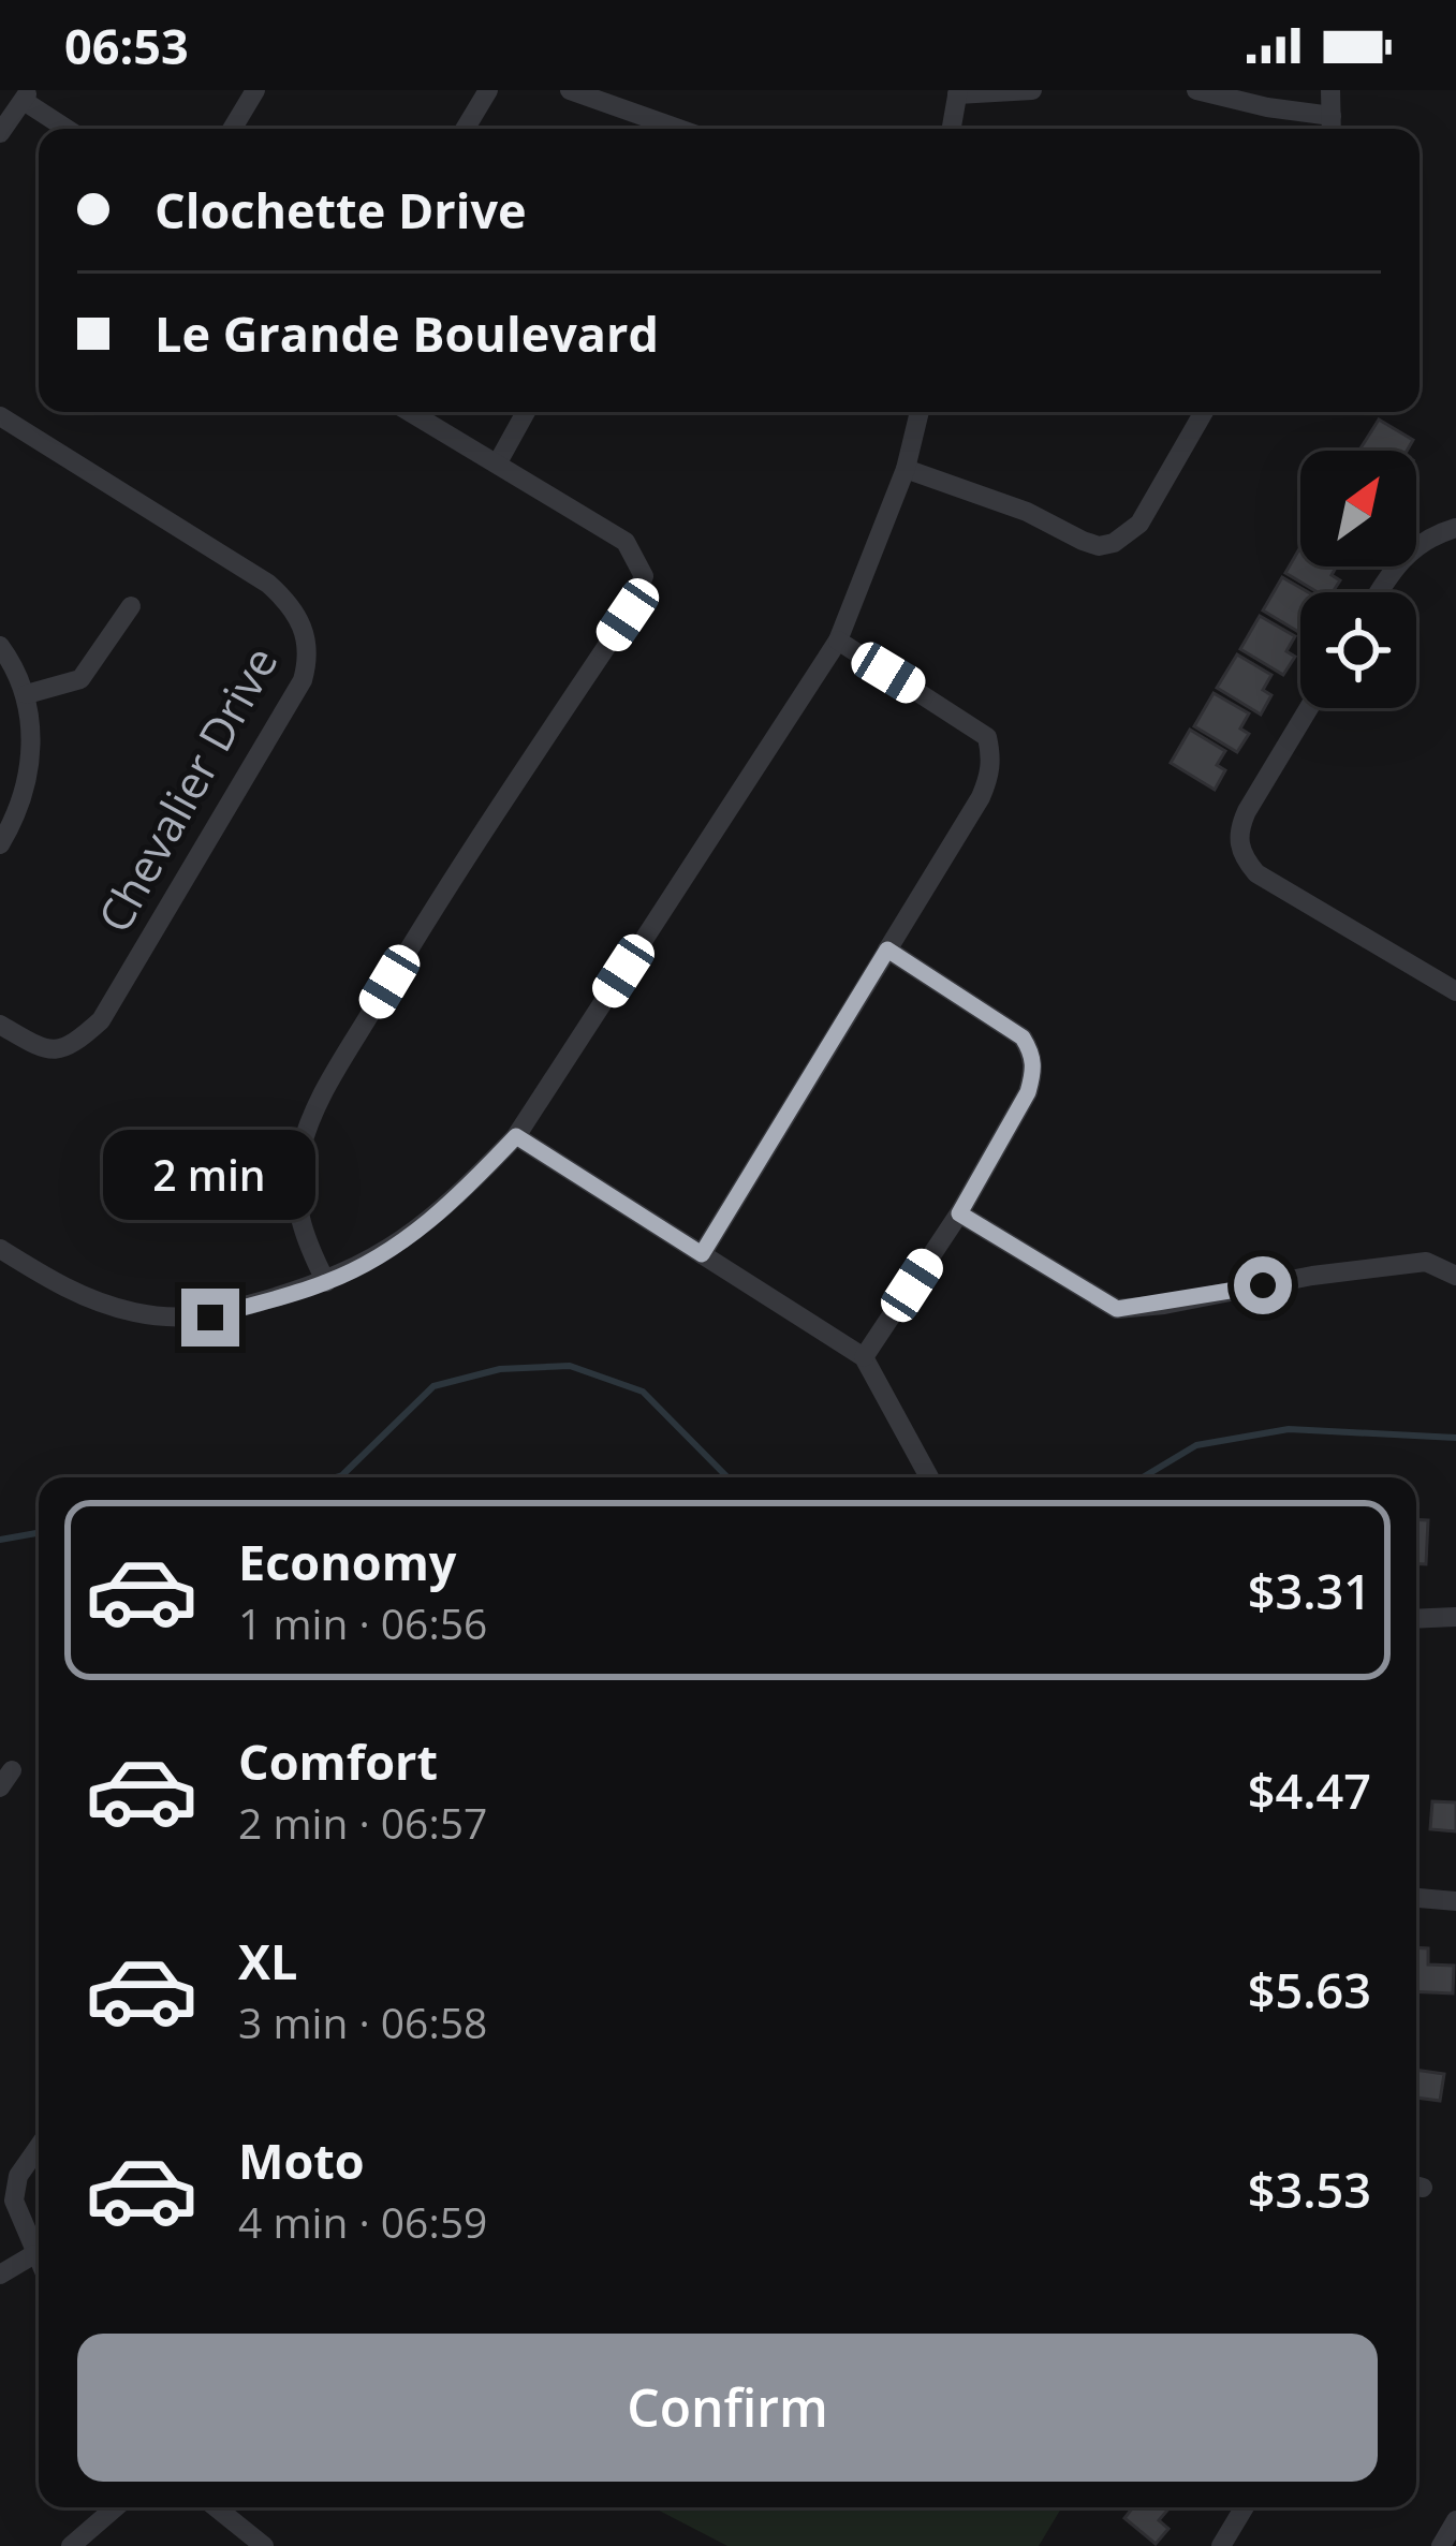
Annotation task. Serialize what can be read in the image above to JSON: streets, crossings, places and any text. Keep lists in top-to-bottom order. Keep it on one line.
{"streets":{"street":["Chevalier Drive"]},"north":"top right","page":{"status":"06:53","banner":["Clochette Drive","Le Grande Boulevard"],"bubble":"2 min","list":[{"name":"Economy","note":"1 min · 06:56","value":"$3.31"},{"name":"Comfort","note":"2 min · 06:57","value":"$4.47"},{"name":"XL","note":"3 min · 06:58","value":"$5.63"},{"name":"Moto","note":"4 min · 06:59","value":"$3.53"}],"buttons":"Confirm"}}
